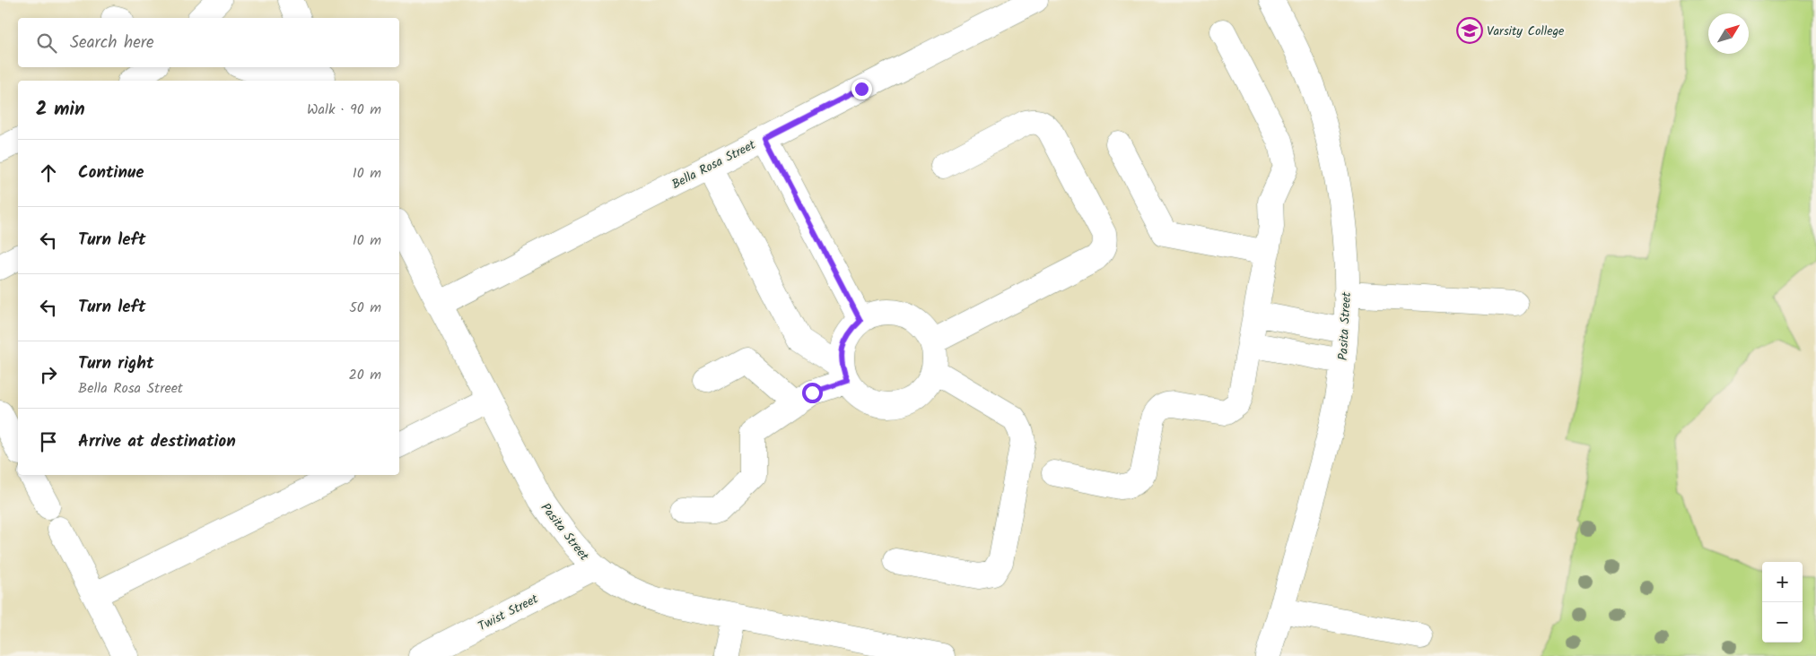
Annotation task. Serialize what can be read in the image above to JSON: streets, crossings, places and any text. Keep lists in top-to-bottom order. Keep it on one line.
{"streets":{"street":["Bella Rosa Street","Pasita Street","Twist Street"]},"crossings":[["Bella Rosa Street","Pasita Street"],["Pasita Street","Twist Street"]],"places":{"school or university":["Varsity College"]},"north":"top right","page":{"search":"Search here","heading":["2 min","Walk · 90 m"],"list":[["Continue","10 m"],["Turn left","10 m"],["Turn left","50 m"],["Turn right","Bella Rosa Street","20 m"],"Arrive at destination"],"map_buttons":["+","−"]}}
